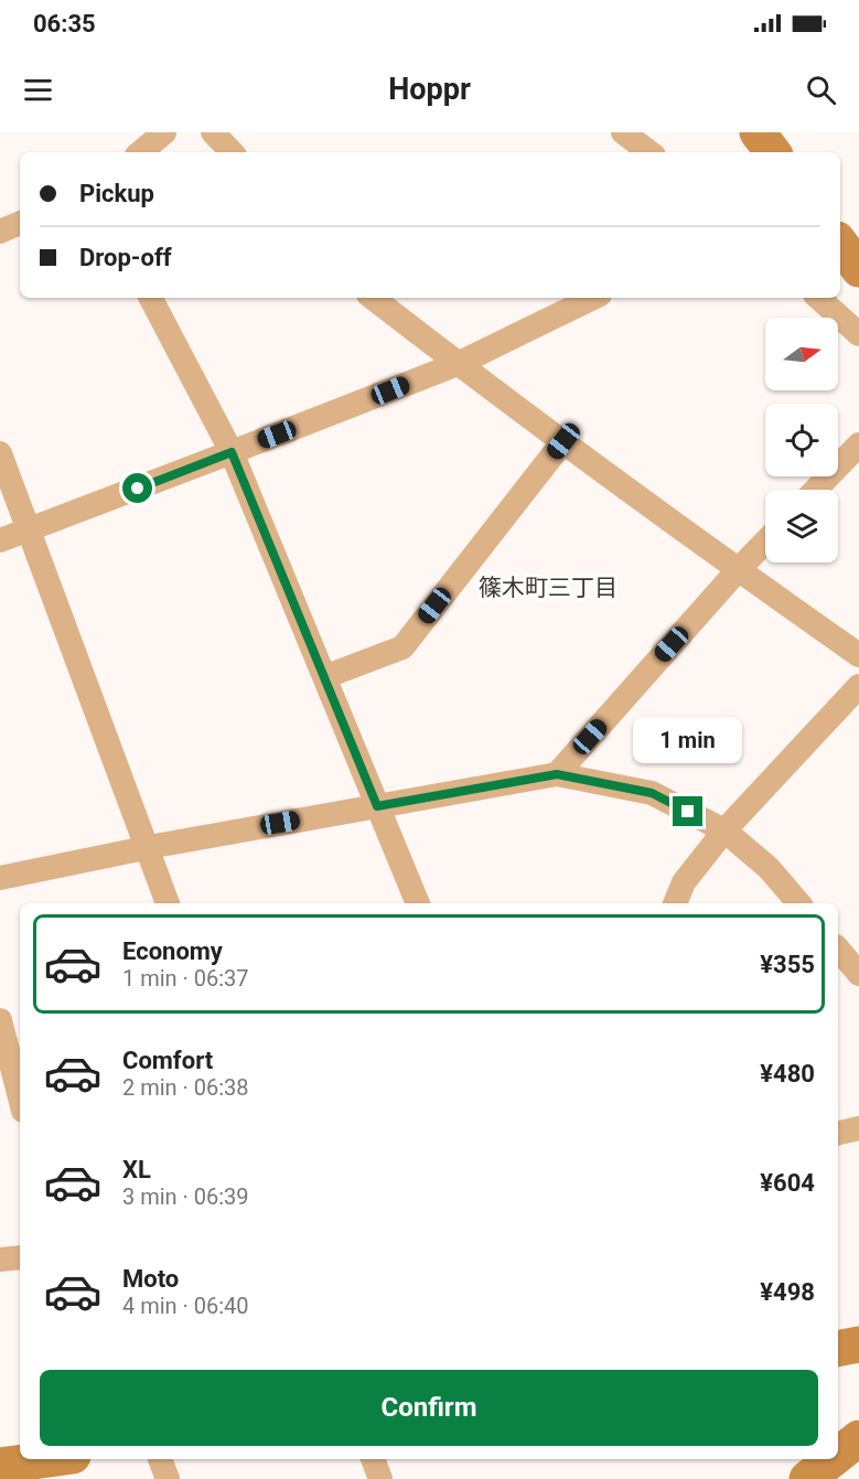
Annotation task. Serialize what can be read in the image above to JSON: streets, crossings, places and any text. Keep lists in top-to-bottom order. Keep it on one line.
{"districts":["篠木町三丁目"],"north":"right","page":{"status":"06:35","header":"Hoppr","banner":["Pickup","Drop-off"],"bubble":"1 min","list":[{"name":"Economy","note":"1 min · 06:37","value":"¥355"},{"name":"Comfort","note":"2 min · 06:38","value":"¥480"},{"name":"XL","note":"3 min · 06:39","value":"¥604"},{"name":"Moto","note":"4 min · 06:40","value":"¥498"}],"buttons":"Confirm"}}
